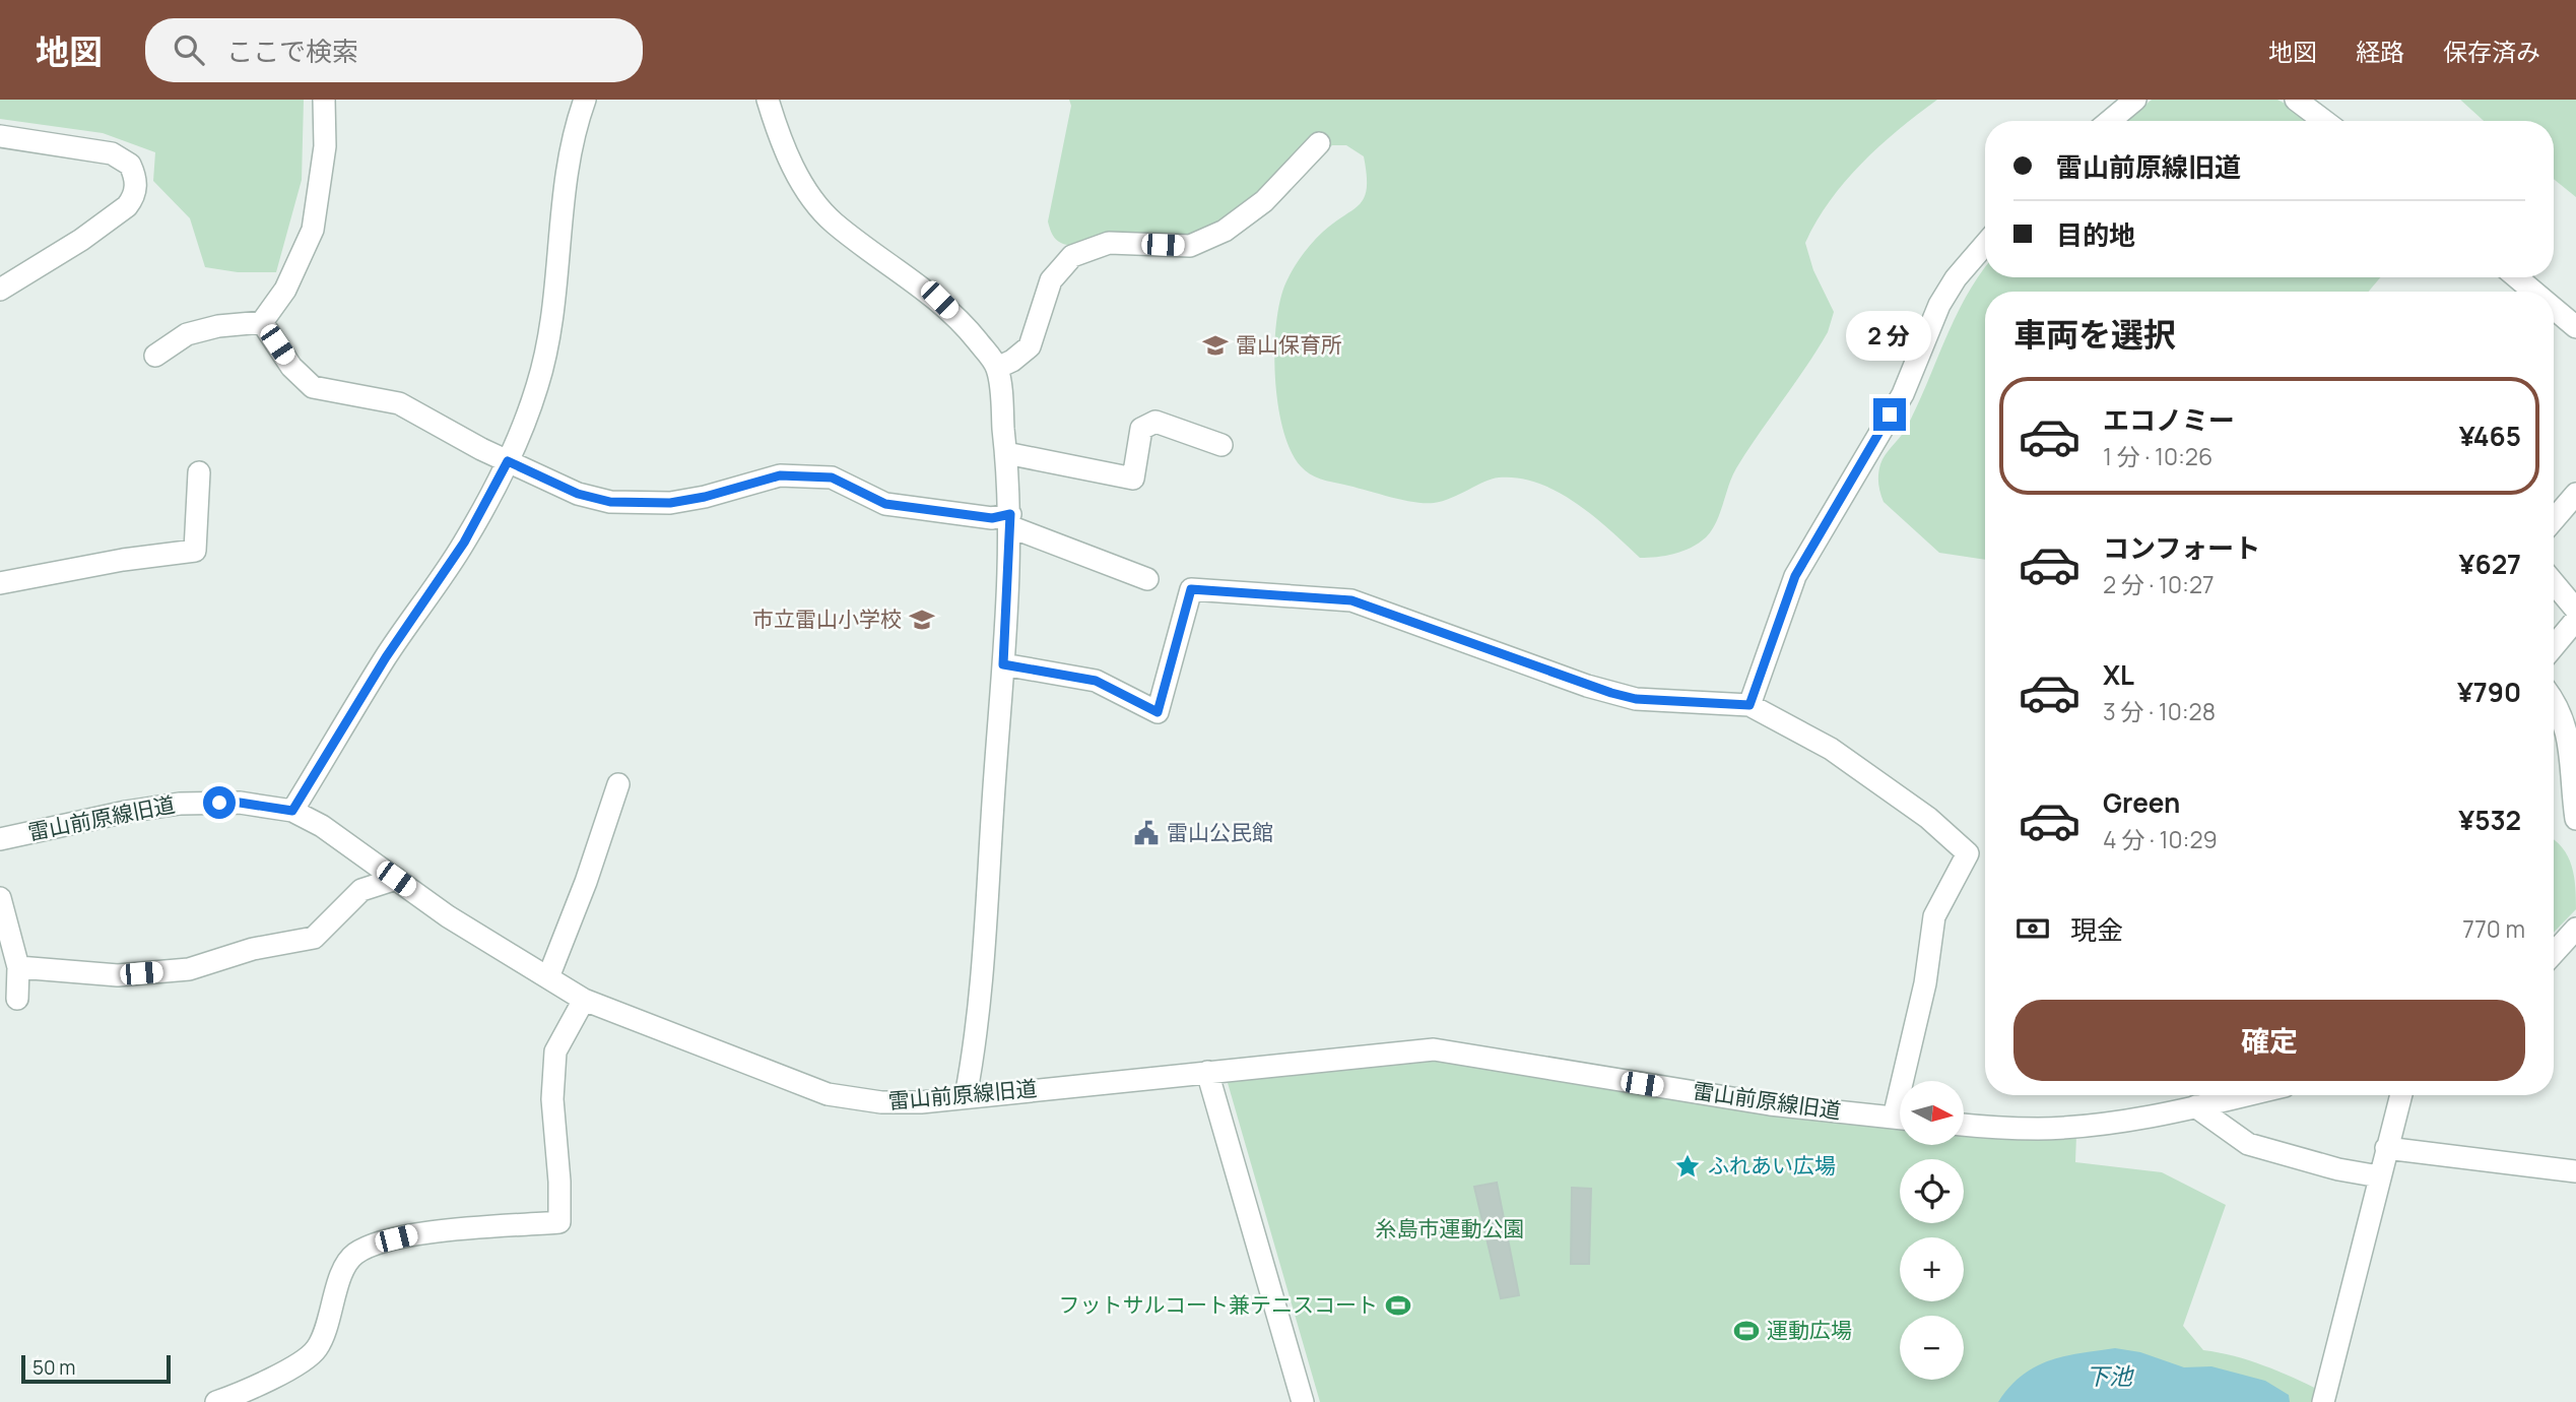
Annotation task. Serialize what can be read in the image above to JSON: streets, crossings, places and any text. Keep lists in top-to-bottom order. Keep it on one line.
{"streets":{"street":["雷山前原線旧道"]},"water":["下池"],"parks":["糸島市運動公園"],"places":{"school or university":["雷山保育所","市立雷山小学校"],"public building":["雷山公民館"],"place":["ふれあい広場"],"sports":["フットサルコート兼テニスコート","運動広場"]},"scale_bar":"50 m","north":"right","page":{"header":"地図","search":"ここで検索","nav":["地図","経路","保存済み"],"banner":["雷山前原線旧道","目的地"],"heading":"車両を選択","bubble":"2 分","list":[{"name":"エコノミー","note":"1 分 · 10:26","value":"¥465"},{"name":"コンフォート","note":"2 分 · 10:27","value":"¥627"},{"name":"XL","note":"3 分 · 10:28","value":"¥790"},{"name":"Green","note":"4 分 · 10:29","value":"¥532"}],"pay":["現金","770 m"],"buttons":"確定","map_buttons":["+","−"],"scale":"50 m"}}
